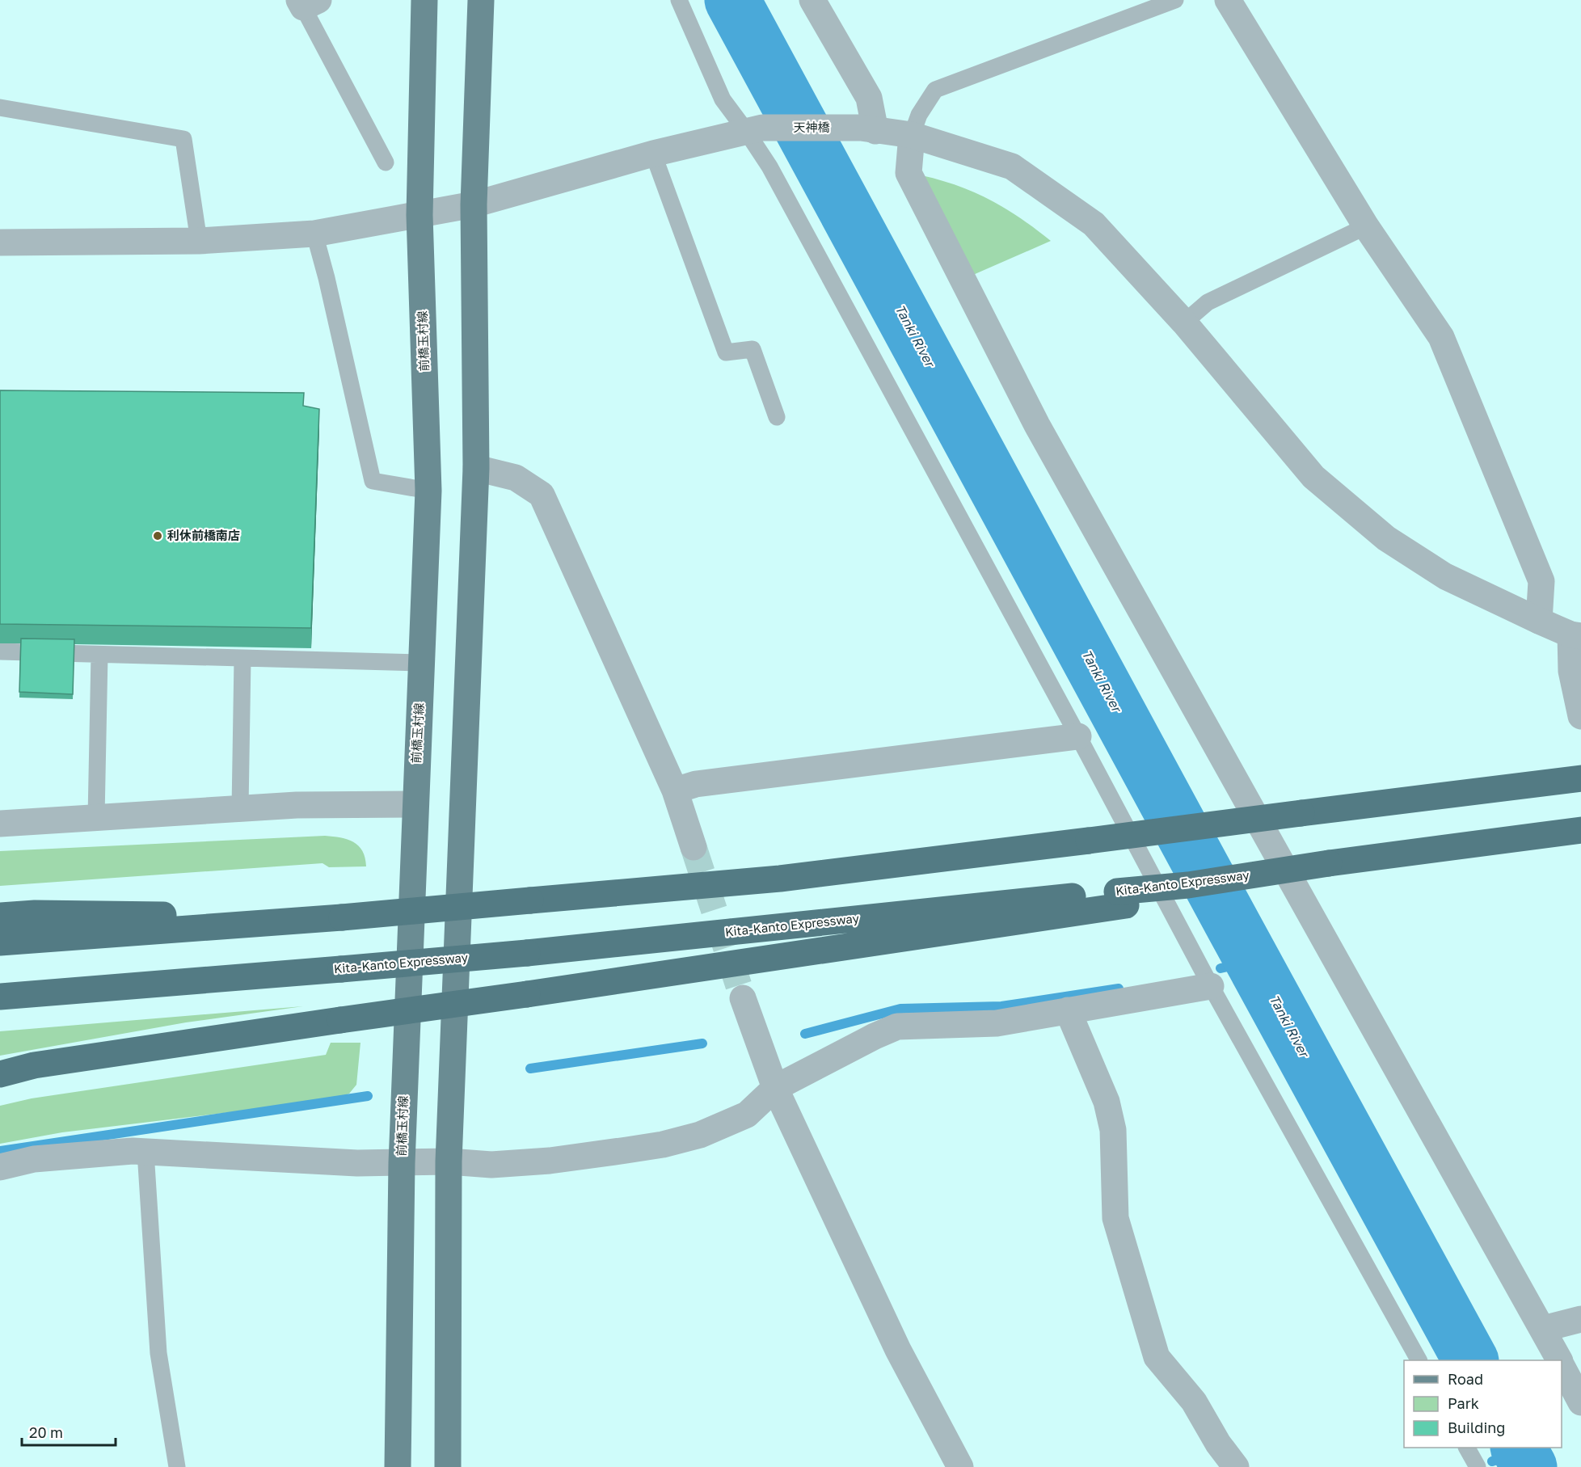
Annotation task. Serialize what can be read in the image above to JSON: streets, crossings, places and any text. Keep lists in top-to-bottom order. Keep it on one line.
{"streets":{"highway":["Kita-Kanto Expressway"],"main road":["前橋玉村線"],"street":["天神橋"]},"crossings":[["天神橋","前橋玉村線"]],"water":["Tanki River"],"places":["利休前橋南店"],"legend":["Road","Park","Building"],"scale_bar":"20 m"}
